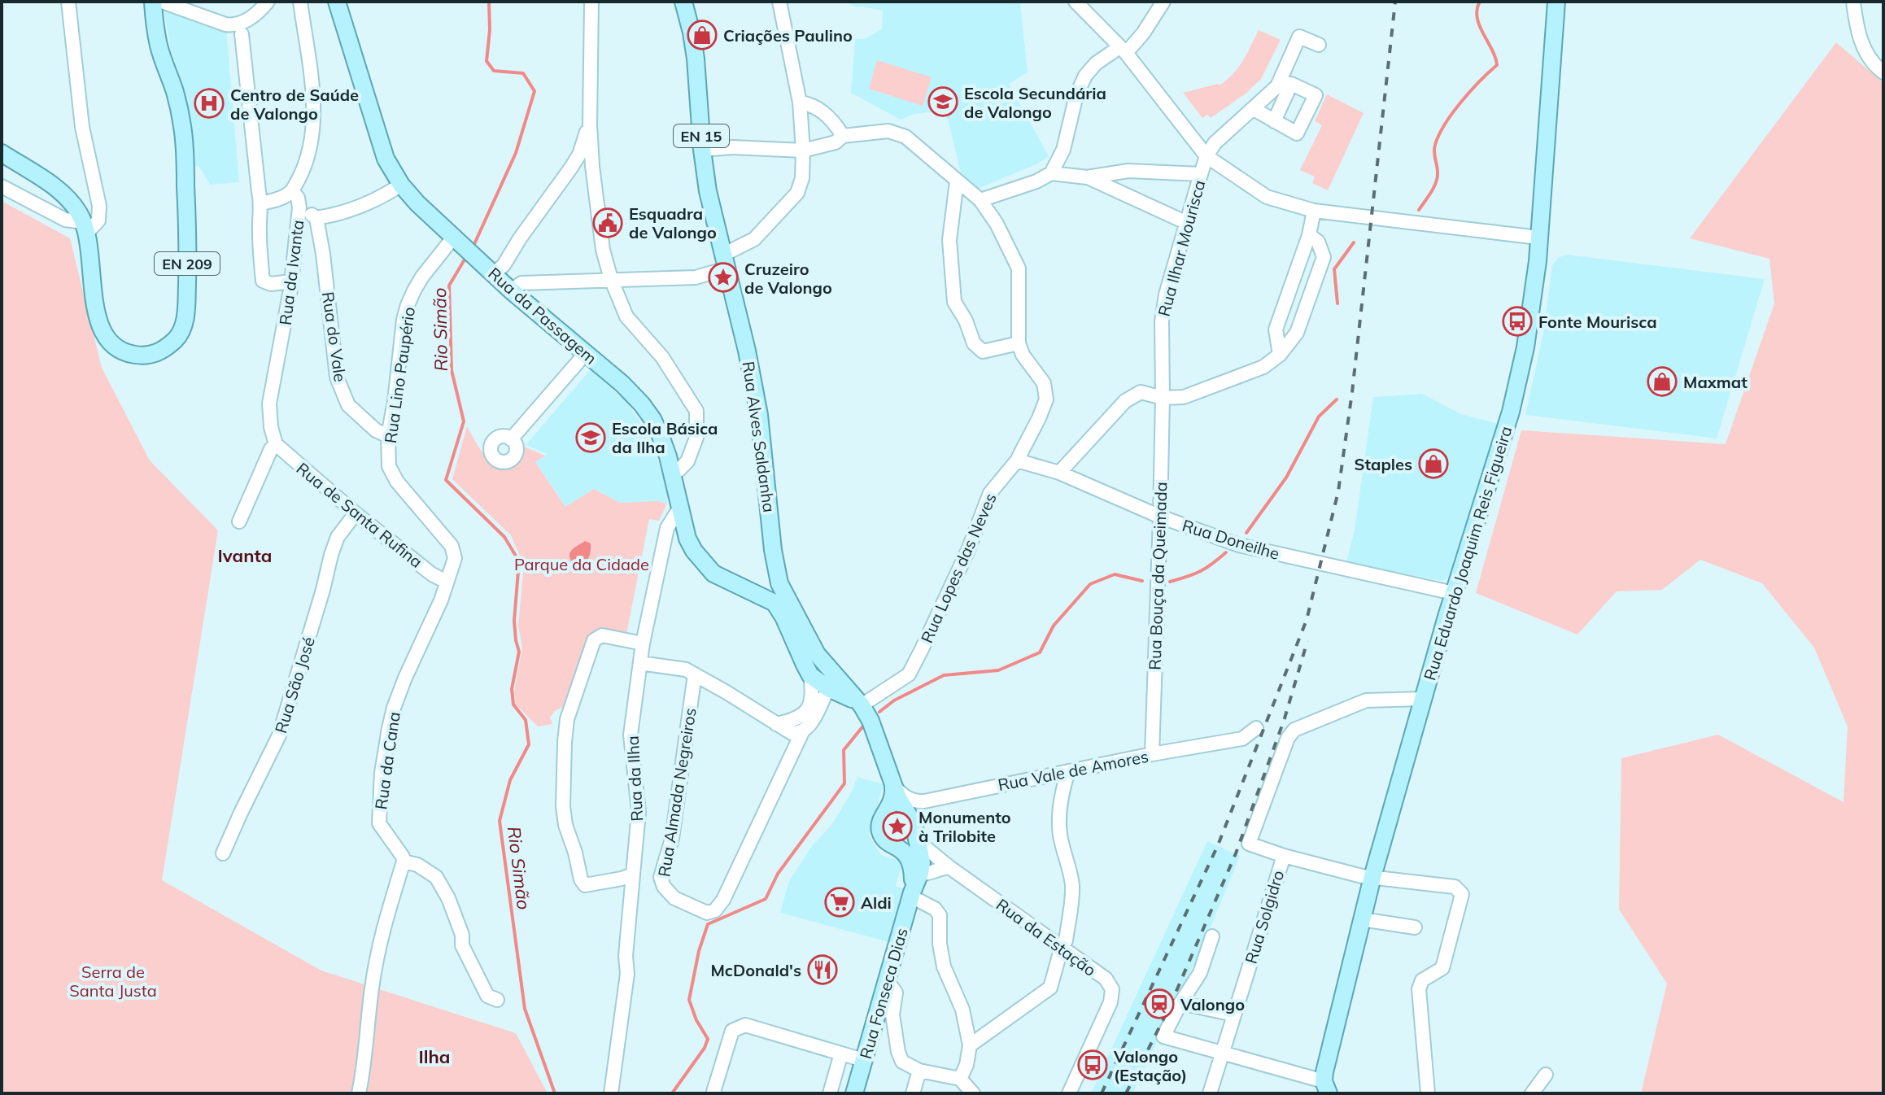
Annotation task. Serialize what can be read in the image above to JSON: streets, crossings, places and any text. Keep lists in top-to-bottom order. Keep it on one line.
{"streets":{"main road":["EN 15","EN 209","Rua da Passagem","Rua Alves Saldanha","Rua Eduardo Joaquim Reis Figueira","Rua Fonseca Dias"],"street":["Rua Ilhar Mourisca","Rua da Ivanta","Rua do Vale","Rua Lino Paupério","Rua de Santa Rufina","Rua Doneilhe","Rua Lopes das Neves","Rua Bouça da Queimada","Rua São José","Rua da Cana","Rua Vale de Amores","Rua da Ilha","Rua Almada Negreiros","Rua Solgidro","Rua da Estação"]},"crossings":[["EN 15","Rua Alves Saldanha"],["Rua Ilhar Mourisca","Rua Bouça da Queimada"],["Rua da Ivanta","Rua de Santa Rufina"],["Rua da Passagem","Rua Lino Paupério"],["Rua da Passagem","Rua Alves Saldanha"],["Rua da Passagem","Rua da Ilha"],["Rua do Vale","Rua Lino Paupério"],["Rua Lino Paupério","Rua de Santa Rufina"],["Rua Lino Paupério","Rua da Cana"],["Rua de Santa Rufina","Rua São José"],["Rua de Santa Rufina","Rua da Cana"],["Rua Doneilhe","Rua Eduardo Joaquim Reis Figueira"],["Rua Doneilhe","Rua Lopes das Neves"],["Rua Doneilhe","Rua Bouça da Queimada"],["Rua Eduardo Joaquim Reis Figueira","Rua Solgidro"],["Rua Bouça da Queimada","Rua Vale de Amores"],["Rua Vale de Amores","Rua Fonseca Dias"],["Rua da Estação","Rua Fonseca Dias"]],"districts":["Ivanta","Ilha"],"water":["Rio Simão"],"parks":["Parque da Cidade","Serra de Santa Justa"],"places":{"shop":["Criações Paulino","Maxmat","Staples"],"school or university":["Escola Secundária de Valongo","Escola Básica da Ilha"],"hospital":["Centro de Saúde de Valongo"],"public building":["Esquadra de Valongo"],"place":["Cruzeiro de Valongo","Monumento à Trilobite"],"bus stop":["Fonte Mourisca","Valongo (Estação)"],"supermarket":["Aldi"],"restaurant":["McDonald's"],"station":["Valongo"]}}
